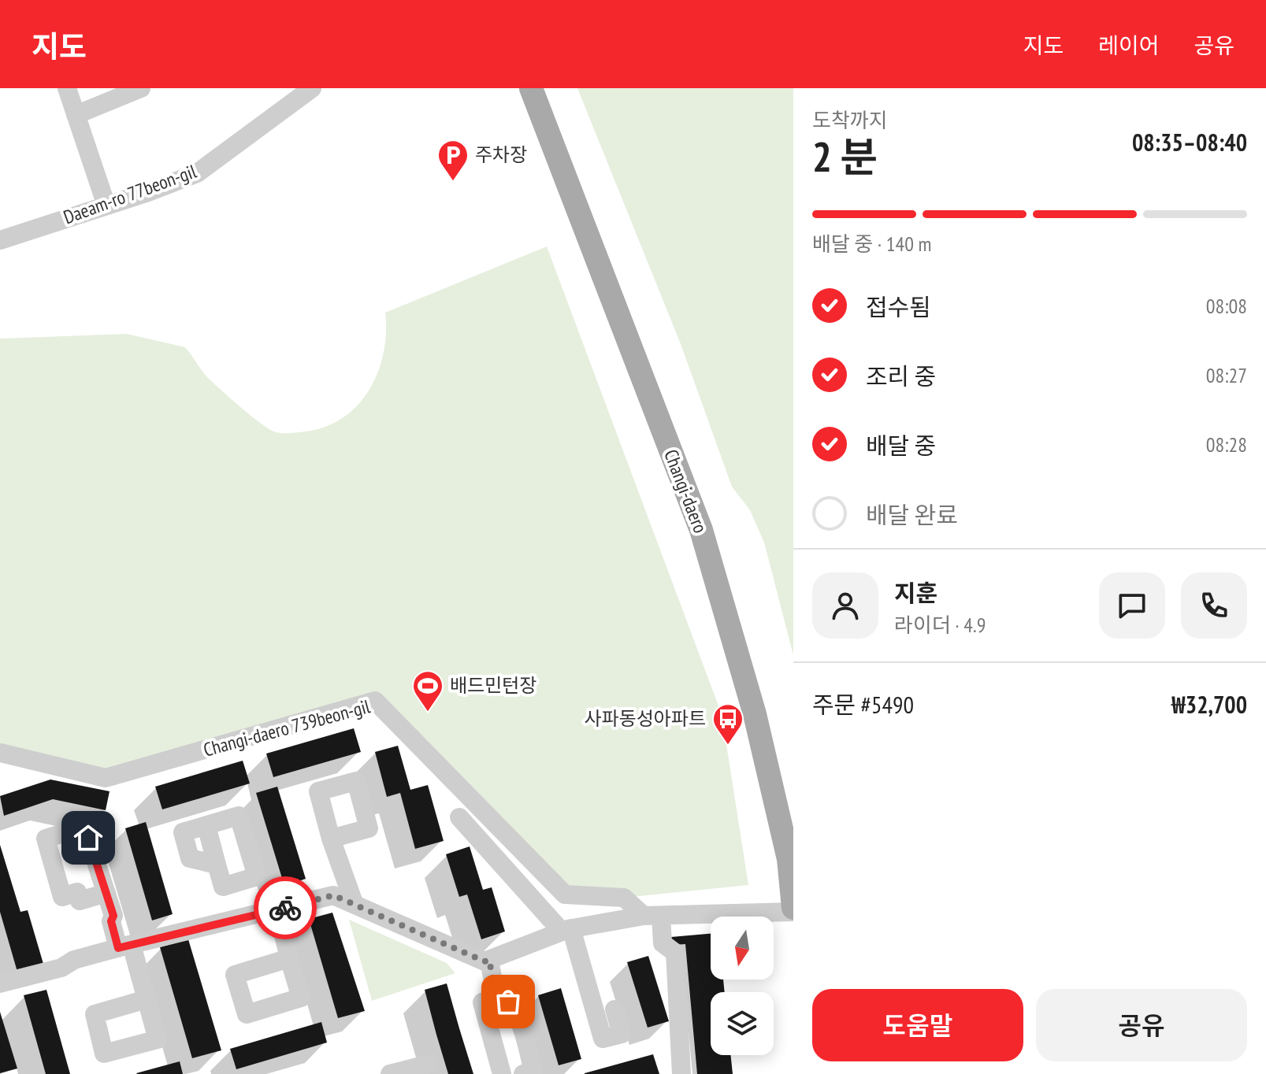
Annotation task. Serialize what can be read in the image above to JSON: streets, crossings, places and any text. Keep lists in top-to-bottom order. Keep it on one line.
{"streets":{"main road":["Changi-daero"],"street":["Daeam-ro 77beon-gil","Changi-daero 739beon-gil"]},"places":{"parking":["주차장"],"sports":["배드민턴장"],"bus stop":["사파동성아파트"]},"north":"bottom","page":{"header":"지도","nav":["지도","레이어","공유"],"heading":["2 분","도착까지","08:35–08:40"],"panel":["지훈","라이더 · 4.9","주문 #5490","₩32,700"],"bar":"배달 중 · 140 m","list":[["접수됨","08:08"],["조리 중","08:27"],["배달 중","08:28"],"배달 완료"],"buttons":["도움말","공유"]}}
